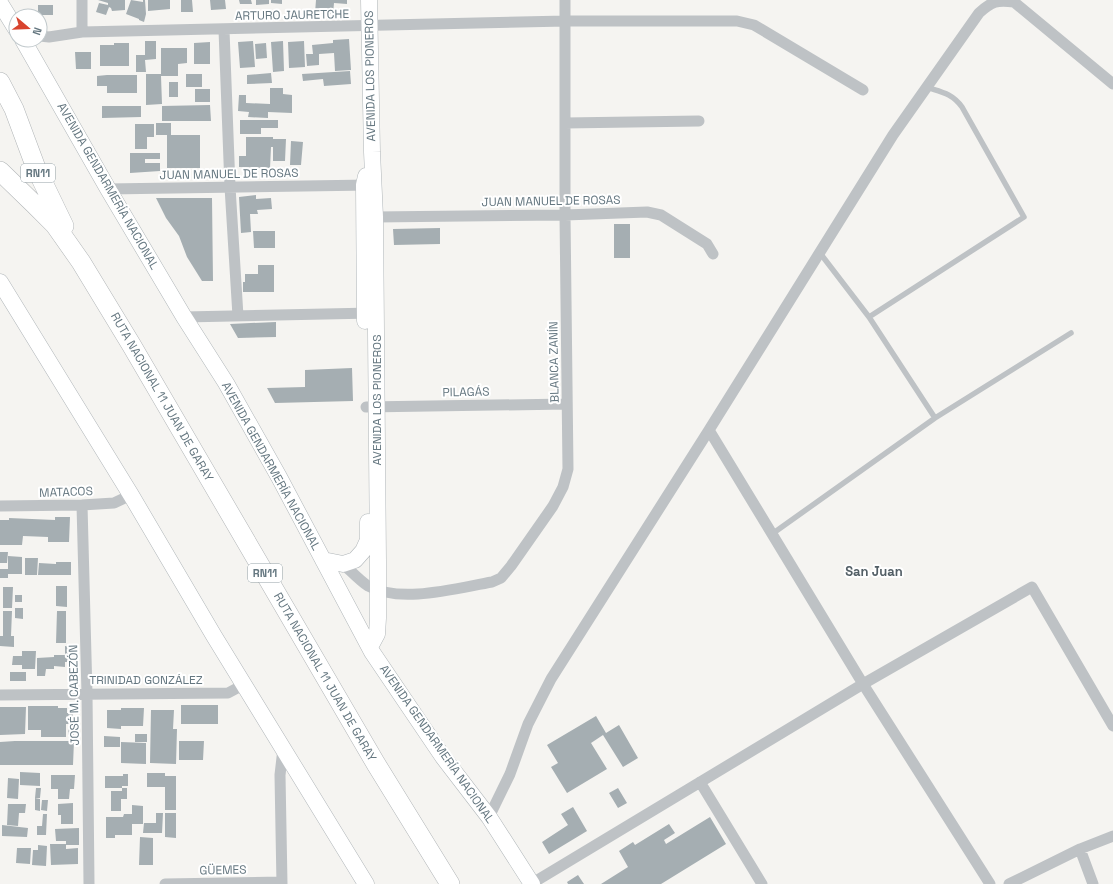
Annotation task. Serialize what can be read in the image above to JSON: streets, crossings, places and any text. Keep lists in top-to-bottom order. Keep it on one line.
{"streets":{"highway":["RN11","RUTA NACIONAL 11 JUAN DE GARAY"],"main road":["AVENIDA LOS PIONEROS","AVENIDA GENDARMERÍA NACIONAL"],"street":["ARTURO JAURETCHE","JUAN MANUEL DE ROSAS","BLANCA ZANÍN","PILAGÁS","MATACOS","TRINIDAD GONZÁLEZ","JOSÉ M. CABEZÓN","GÜEMES"]},"crossings":[["ARTURO JAURETCHE","AVENIDA LOS PIONEROS"],["ARTURO JAURETCHE","BLANCA ZANÍN"],["AVENIDA LOS PIONEROS","JUAN MANUEL DE ROSAS"],["AVENIDA LOS PIONEROS","AVENIDA GENDARMERÍA NACIONAL"],["AVENIDA LOS PIONEROS","BLANCA ZANÍN"],["AVENIDA LOS PIONEROS","PILAGÁS"],["JUAN MANUEL DE ROSAS","AVENIDA GENDARMERÍA NACIONAL"],["JUAN MANUEL DE ROSAS","BLANCA ZANÍN"],["BLANCA ZANÍN","PILAGÁS"],["MATACOS","JOSÉ M. CABEZÓN"],["TRINIDAD GONZÁLEZ","JOSÉ M. CABEZÓN"]],"districts":["San Juan"],"north":"right"}
